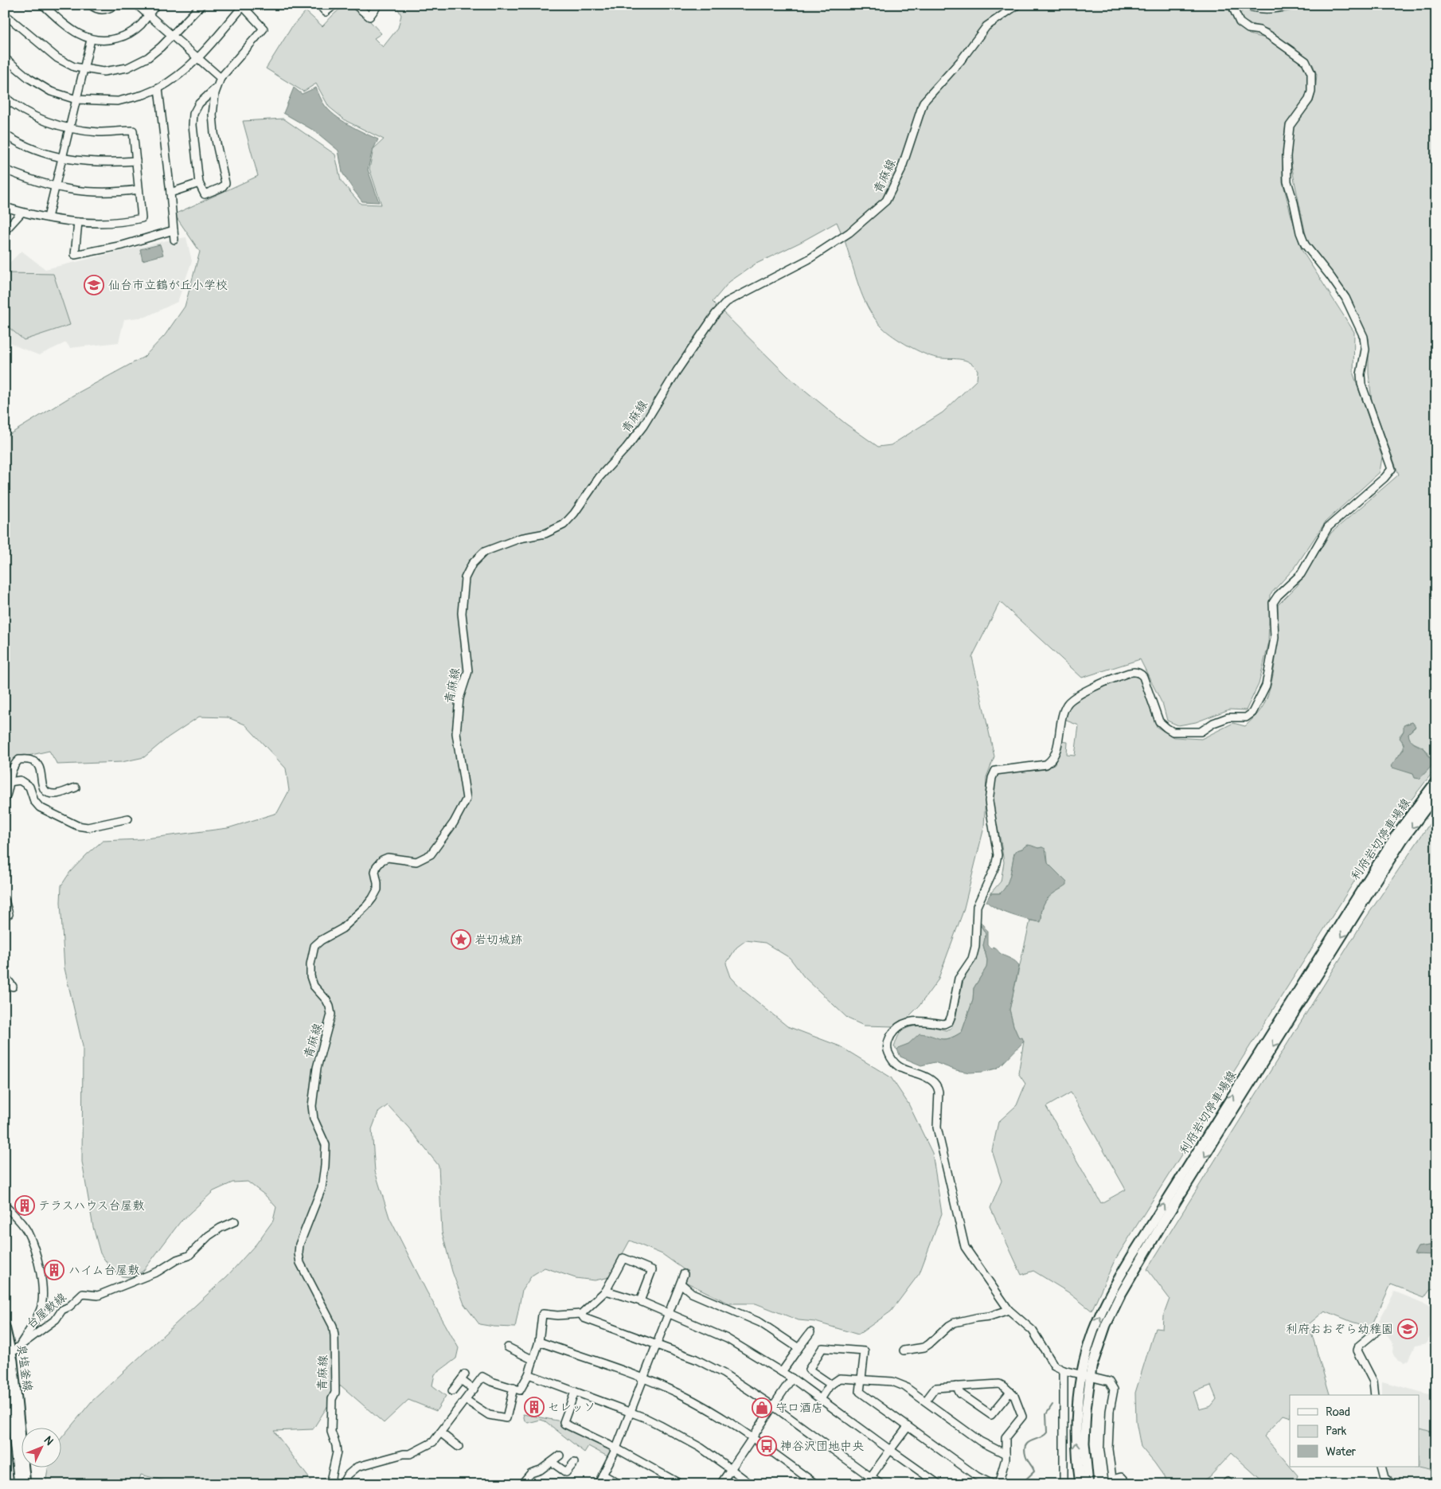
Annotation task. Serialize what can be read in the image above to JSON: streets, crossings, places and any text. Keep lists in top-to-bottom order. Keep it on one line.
{"streets":{"main road":["利府岩切停車場線","泉塩釜線"],"street":["青麻線","台屋敷線"]},"crossings":[["台屋敷線","泉塩釜線"]],"places":{"school or university":["仙台市立鶴が丘小学校","利府おおぞら幼稚園"],"place":["岩切城跡"],"building":["テラスハウス台屋敷","ハイム台屋敷","セレッソ"],"shop":["守口酒店"],"bus stop":["神谷沢団地中央"]},"legend":["Road","Park","Water"],"north":"top right"}
